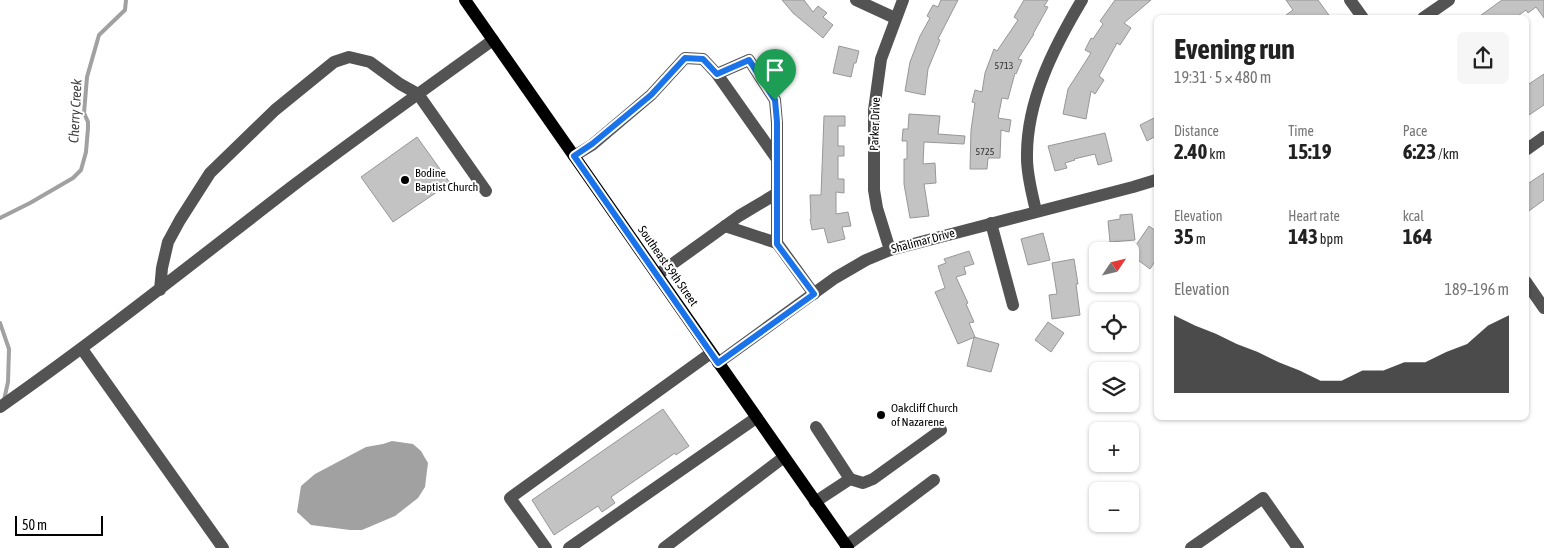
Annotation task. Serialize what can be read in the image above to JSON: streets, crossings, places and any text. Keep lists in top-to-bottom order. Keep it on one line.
{"streets":{"main road":["Southeast 59th Street"],"street":["Parker Drive","Shalimar Drive"]},"crossings":[["Parker Drive","Shalimar Drive"],["Shalimar Drive","Southeast 59th Street"]],"water":["Cherry Creek"],"places":["Bodine Baptist Church","Oakcliff Church of Nazarene"],"house_numbers":["5713","5725"],"scale_bar":"50 m","north":"top right","page":{"heading":["Evening run","19:31 · 5 × 480 m"],"stats":[["Distance","2.40 km"],["Time","15:19"],["Pace","6:23 /km"],["Elevation","35 m"],["Heart rate","143 bpm"],["kcal","164"]],"map_buttons":["+","−"],"chart":["Elevation","189–196 m"],"scale":"50 m"}}
